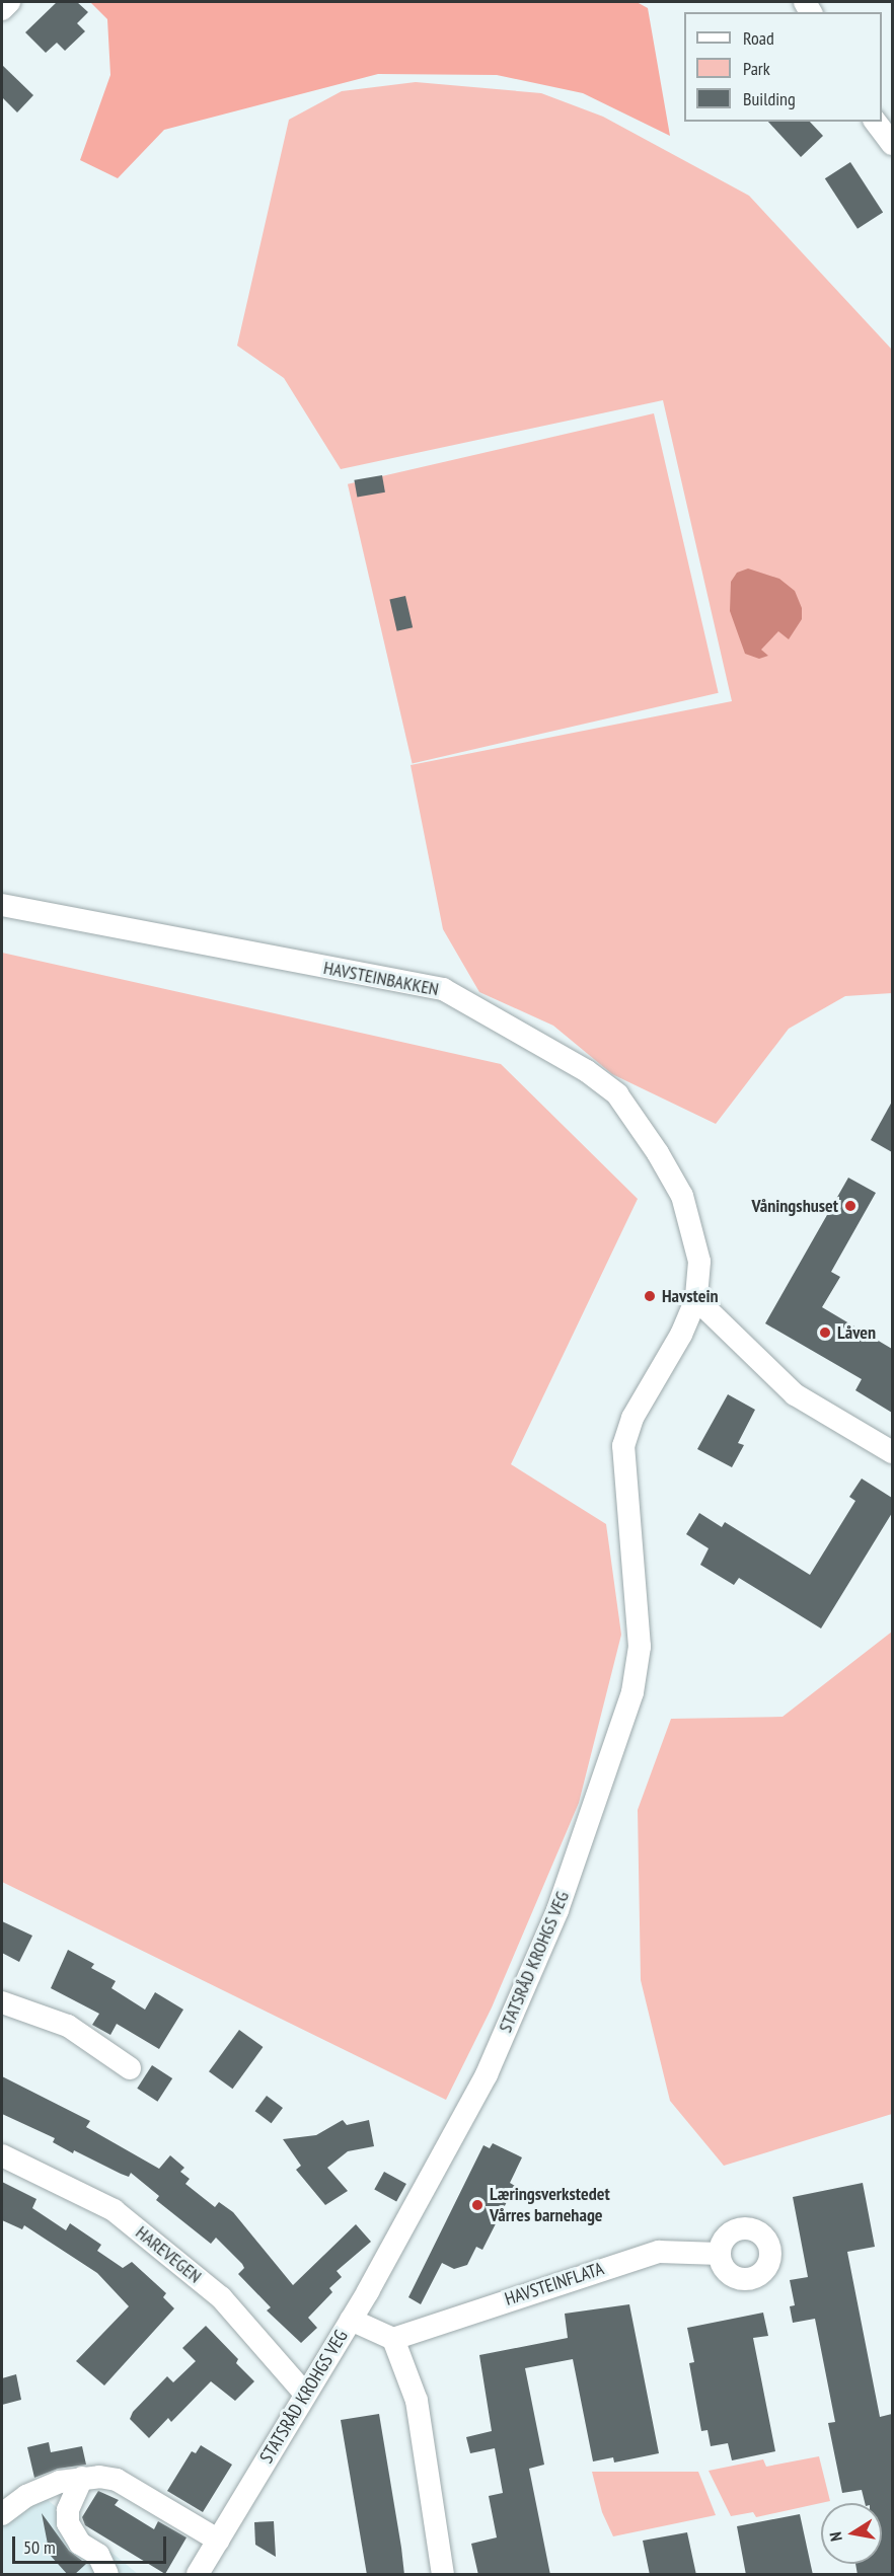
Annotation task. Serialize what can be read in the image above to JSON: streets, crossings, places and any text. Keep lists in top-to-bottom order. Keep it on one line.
{"streets":{"street":["HAVSTEINBAKKEN","STATSRÅD KROHGS VEG","HAREVEGEN","HAVSTEINFLATA"]},"crossings":[["HAVSTEINBAKKEN","STATSRÅD KROHGS VEG"],["STATSRÅD KROHGS VEG","HAREVEGEN"]],"places":["Våningshuset","Havstein","Låven","Læringsverkstedet Vårres barnehage"],"legend":["Road","Park","Building"],"scale_bar":"50 m","north":"left"}
